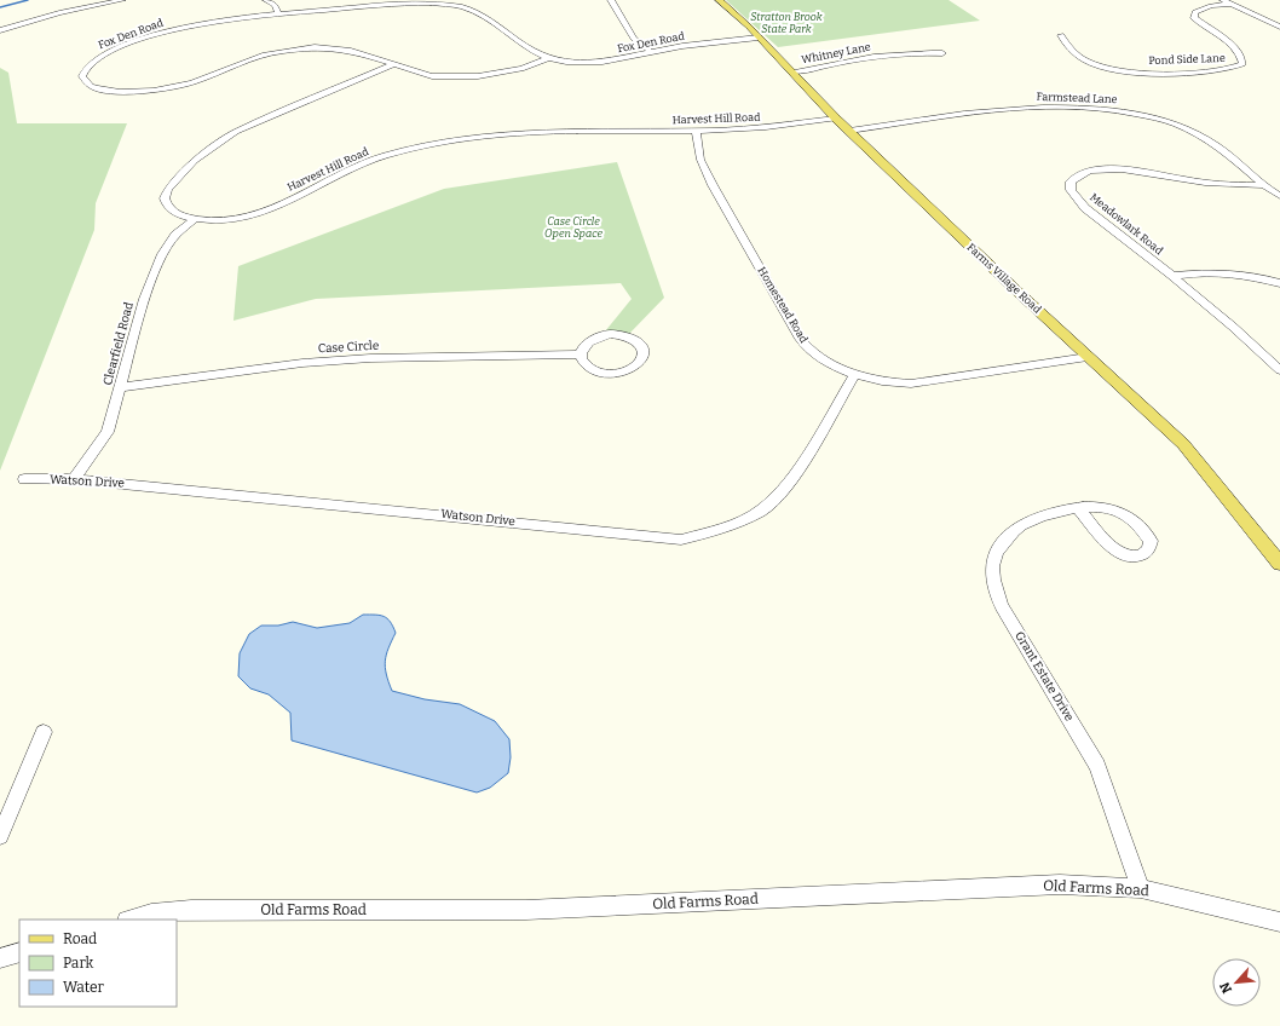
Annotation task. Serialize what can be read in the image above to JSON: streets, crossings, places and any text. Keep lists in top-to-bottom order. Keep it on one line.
{"streets":{"main road":["Farms Village Road"],"street":["Fox Den Road","Whitney Lane","Pond Side Lane","Farmstead Lane","Harvest Hill Road","Meadowlark Road","Homestead Road","Clearfield Road","Case Circle","Watson Drive","Grant Estate Drive","Old Farms Road"]},"crossings":[["Fox Den Road","Harvest Hill Road"],["Fox Den Road","Farms Village Road"],["Whitney Lane","Farms Village Road"],["Farmstead Lane","Meadowlark Road"],["Farmstead Lane","Farms Village Road"],["Harvest Hill Road","Farms Village Road"],["Harvest Hill Road","Homestead Road"],["Harvest Hill Road","Clearfield Road"],["Farms Village Road","Homestead Road"],["Homestead Road","Watson Drive"],["Clearfield Road","Case Circle"],["Clearfield Road","Watson Drive"],["Grant Estate Drive","Old Farms Road"]],"parks":["Stratton Brook State Park","Case Circle Open Space"],"legend":["Road","Park","Water"],"north":"bottom left"}
